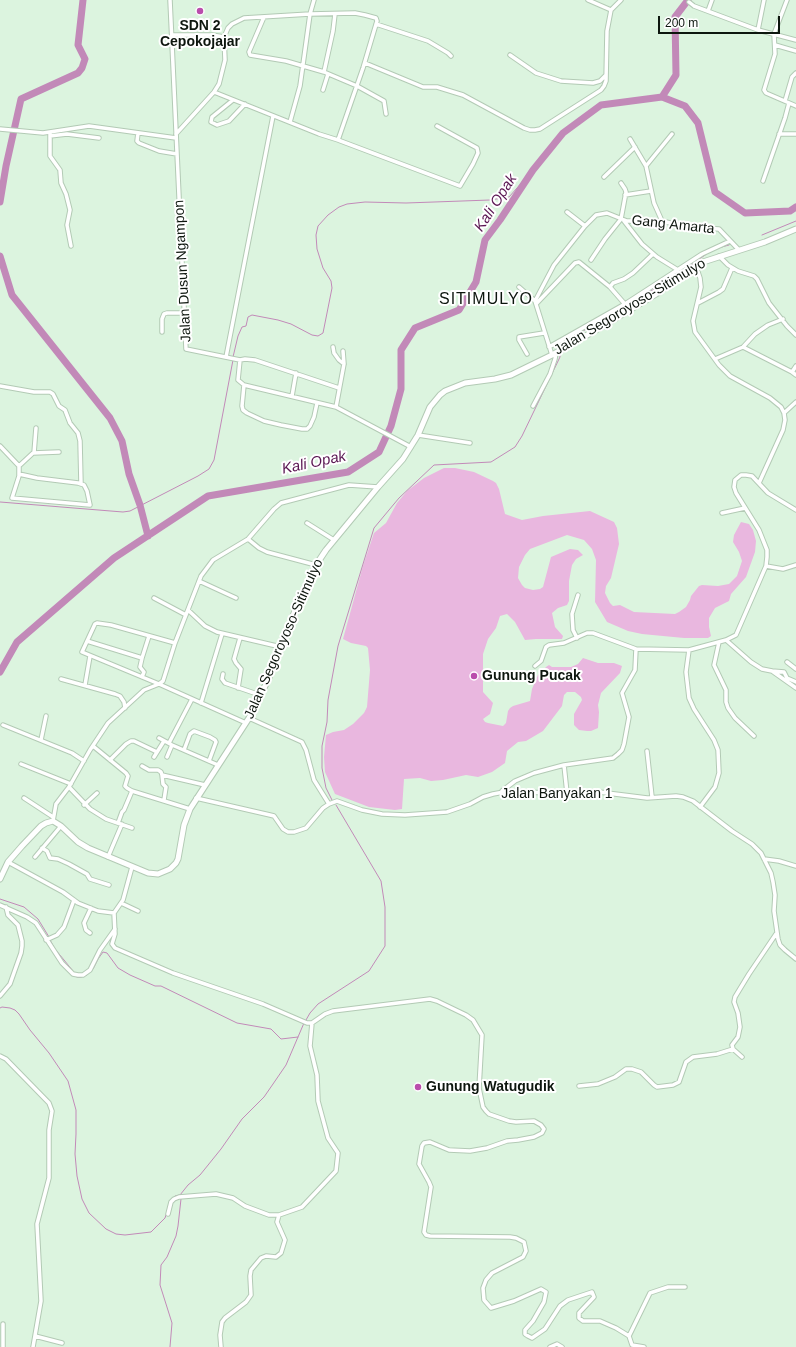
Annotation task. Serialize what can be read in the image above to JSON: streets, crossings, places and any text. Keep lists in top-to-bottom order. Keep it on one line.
{"streets":{"main road":["Jalan Segoroyoso-Sitimulyo"],"street":["Gang Amarta","Jalan Dusun Ngampon","Jalan Banyakan 1"]},"crossings":[["Gang Amarta","Jalan Segoroyoso-Sitimulyo"]],"districts":["SITIMULYO"],"water":["Kali Opak"],"places":["SDN 2 Cepokojajar","Gunung Pucak","Gunung Watugudik"],"scale_bar":"200 m"}
